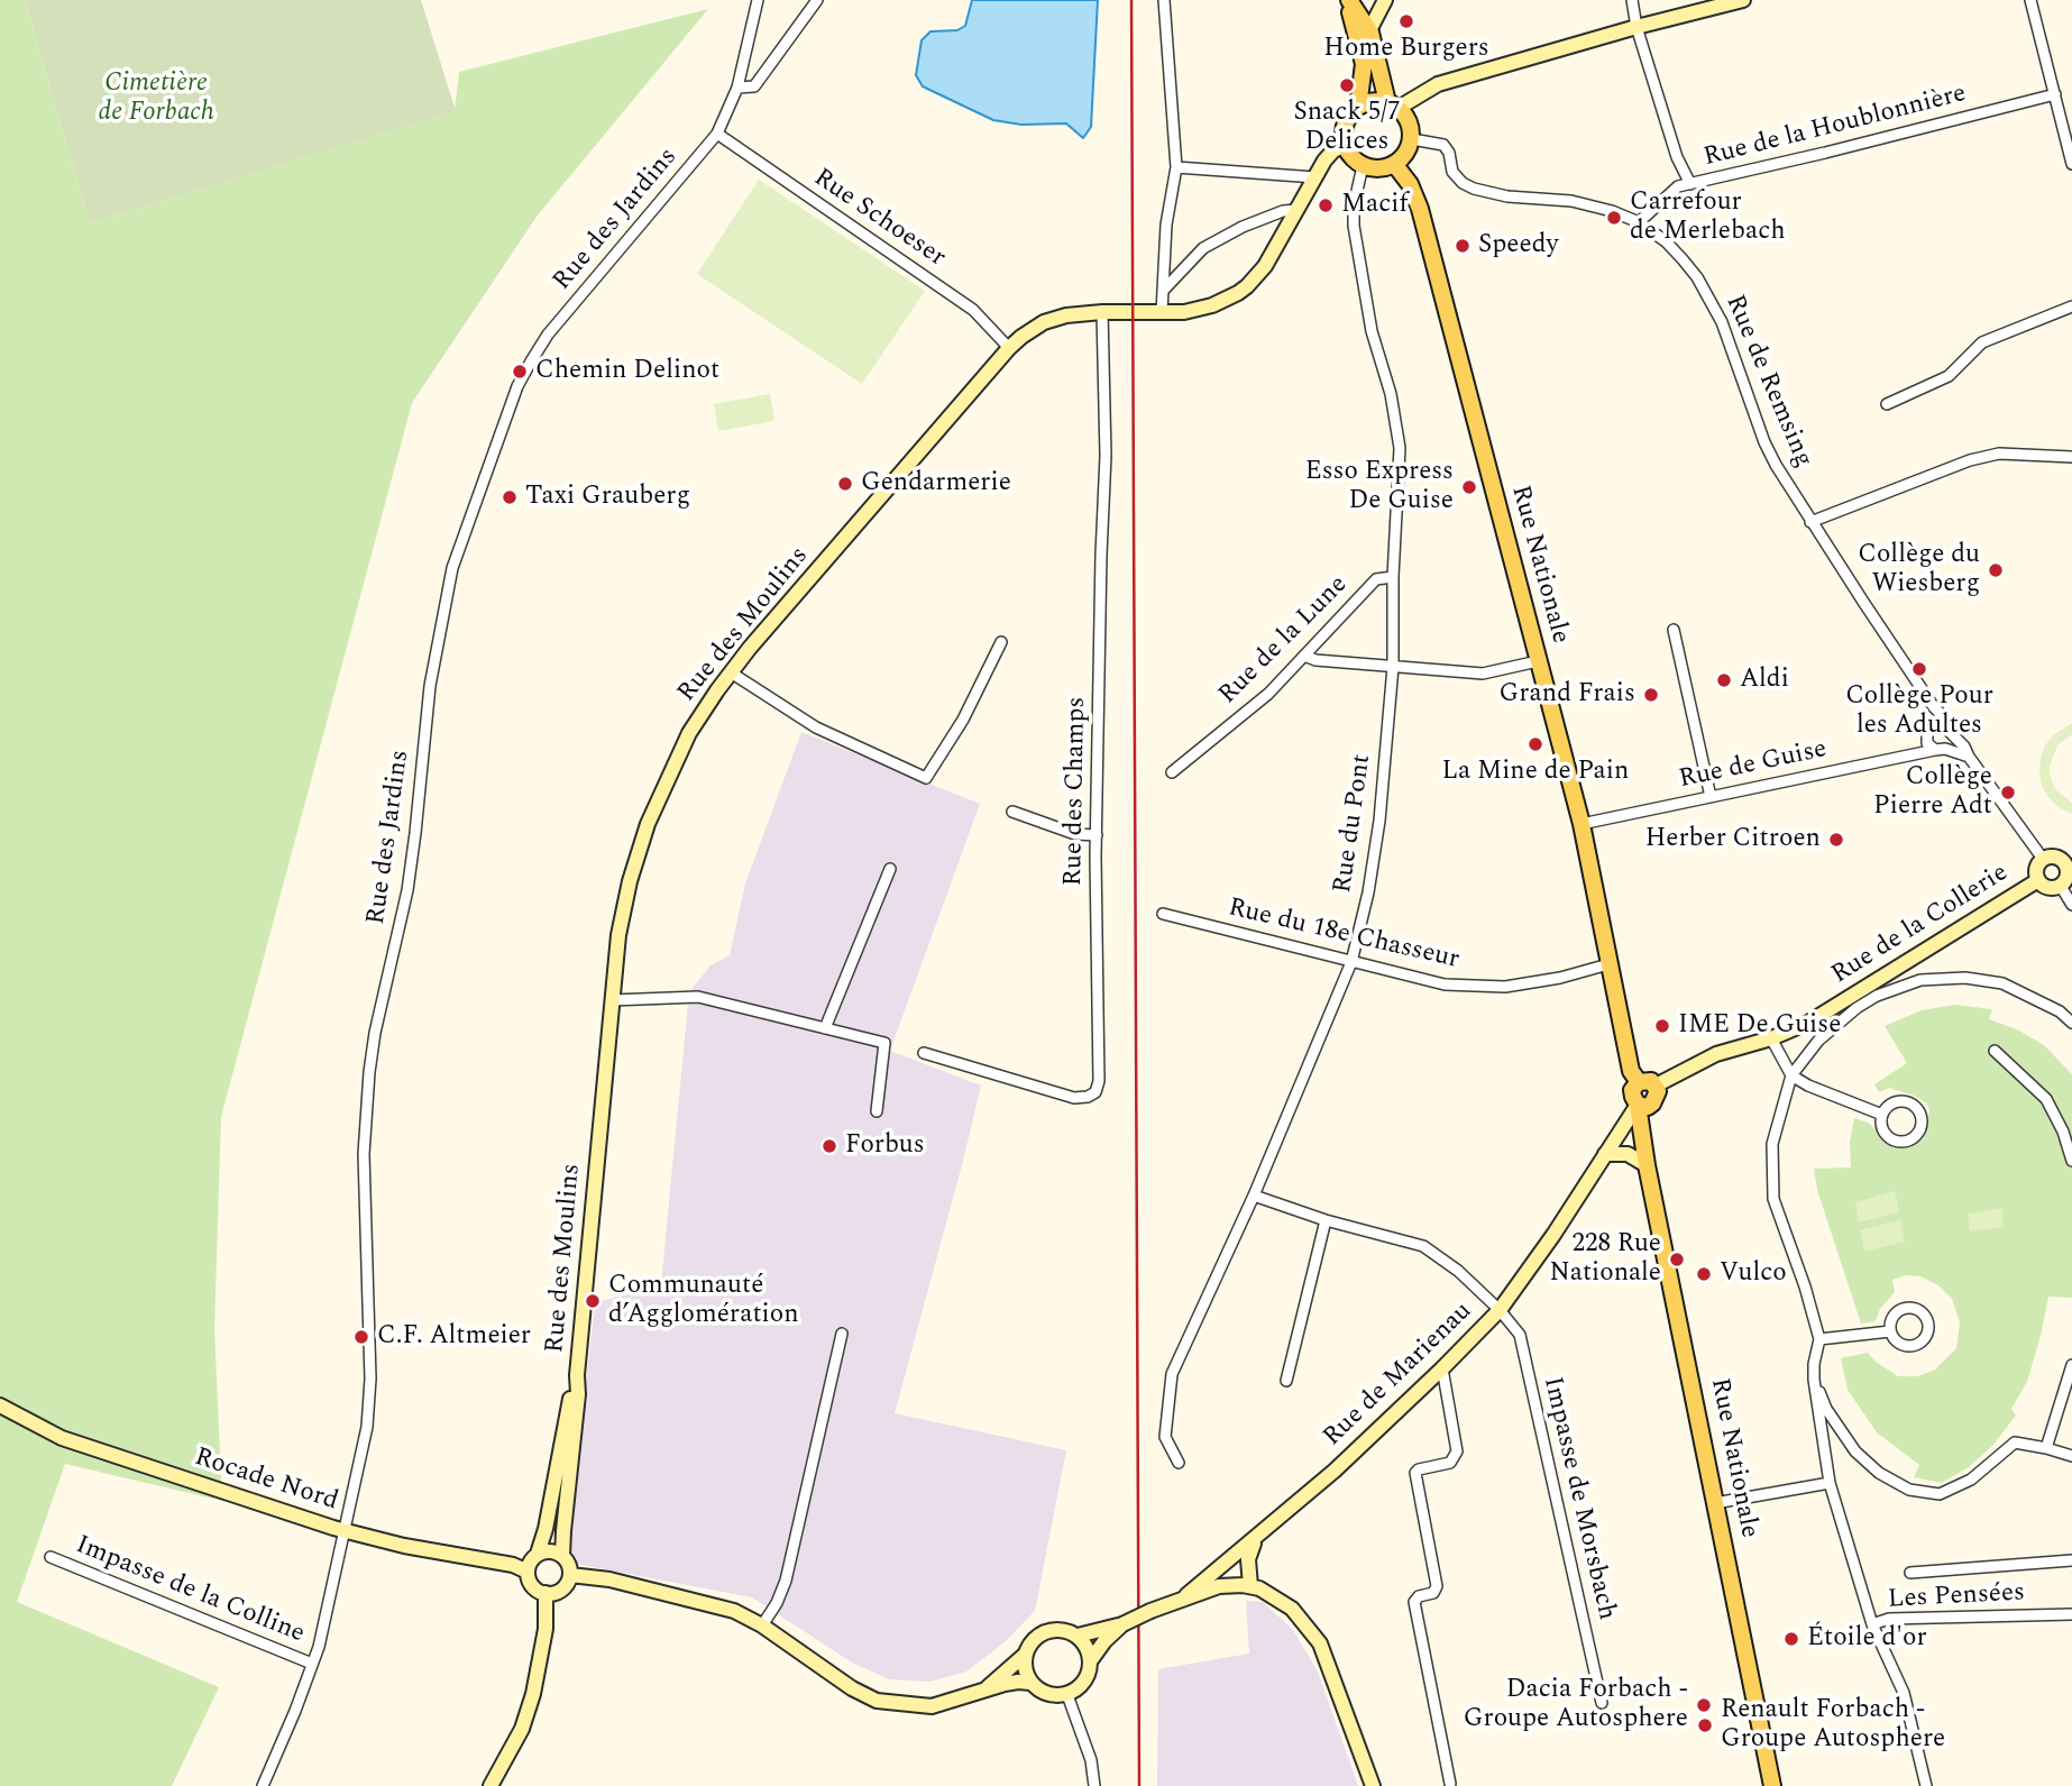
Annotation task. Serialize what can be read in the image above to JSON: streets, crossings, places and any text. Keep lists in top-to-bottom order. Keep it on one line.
{"streets":{"main road":["Rue Nationale","Rue des Moulins","Rue de la Collerie","Rue de Marienau","Rocade Nord"],"street":["Rue de la Houblonnière","Rue Schoeser","Rue des Jardins","Rue de Remsing","Rue de la Lune","Rue de Guise","Rue des Champs","Rue du Pont","Rue du 18e Chasseur","Impasse de Morsbach","Impasse de la Colline","Les Pensées"]},"crossings":[["Rue de la Houblonnière","Rue de Remsing"],["Rue Schoeser","Rue des Jardins"],["Rue Schoeser","Rue des Moulins"],["Rue des Jardins","Rocade Nord"],["Rue des Jardins","Impasse de la Colline"],["Rue de Remsing","Rue Nationale"],["Rue de Remsing","Rue des Moulins"],["Rue de Remsing","Rue de Guise"],["Rue de Remsing","Rue du Pont"],["Rue de Remsing","Rue de la Collerie"],["Rue Nationale","Rue des Moulins"],["Rue Nationale","Rue de Guise"],["Rue Nationale","Rue du Pont"],["Rue Nationale","Rue de la Collerie"],["Rue Nationale","Rue du 18e Chasseur"],["Rue Nationale","Rue de Marienau"],["Rue des Moulins","Rue des Champs"],["Rue des Moulins","Rue du Pont"],["Rue des Moulins","Rocade Nord"],["Rue de la Lune","Rue du Pont"],["Rue du Pont","Rue du 18e Chasseur"],["Rue de la Collerie","Rue de Marienau"],["Rue de Marienau","Impasse de Morsbach"]],"parks":["Cimetière de Forbach"],"places":["Home Burgers","Snack 5/7 Delices","Macif","Carrefour de Merlebach","Speedy","Chemin Delinot","Gendarmerie","Esso Express De Guise","Taxi Grauberg","Collège du Wiesberg","Collège Pour les Adultes","Aldi","Grand Frais","La Mine de Pain","Collège Pierre Adt","Herber Citroen","IME De Guise","Forbus","228 Rue Nationale","Vulco","Communauté d’Agglomération","C.F. Altmeier","Étoile d'or","Dacia Forbach - Groupe Autosphere","Renault Forbach - Groupe Autosphere"]}
